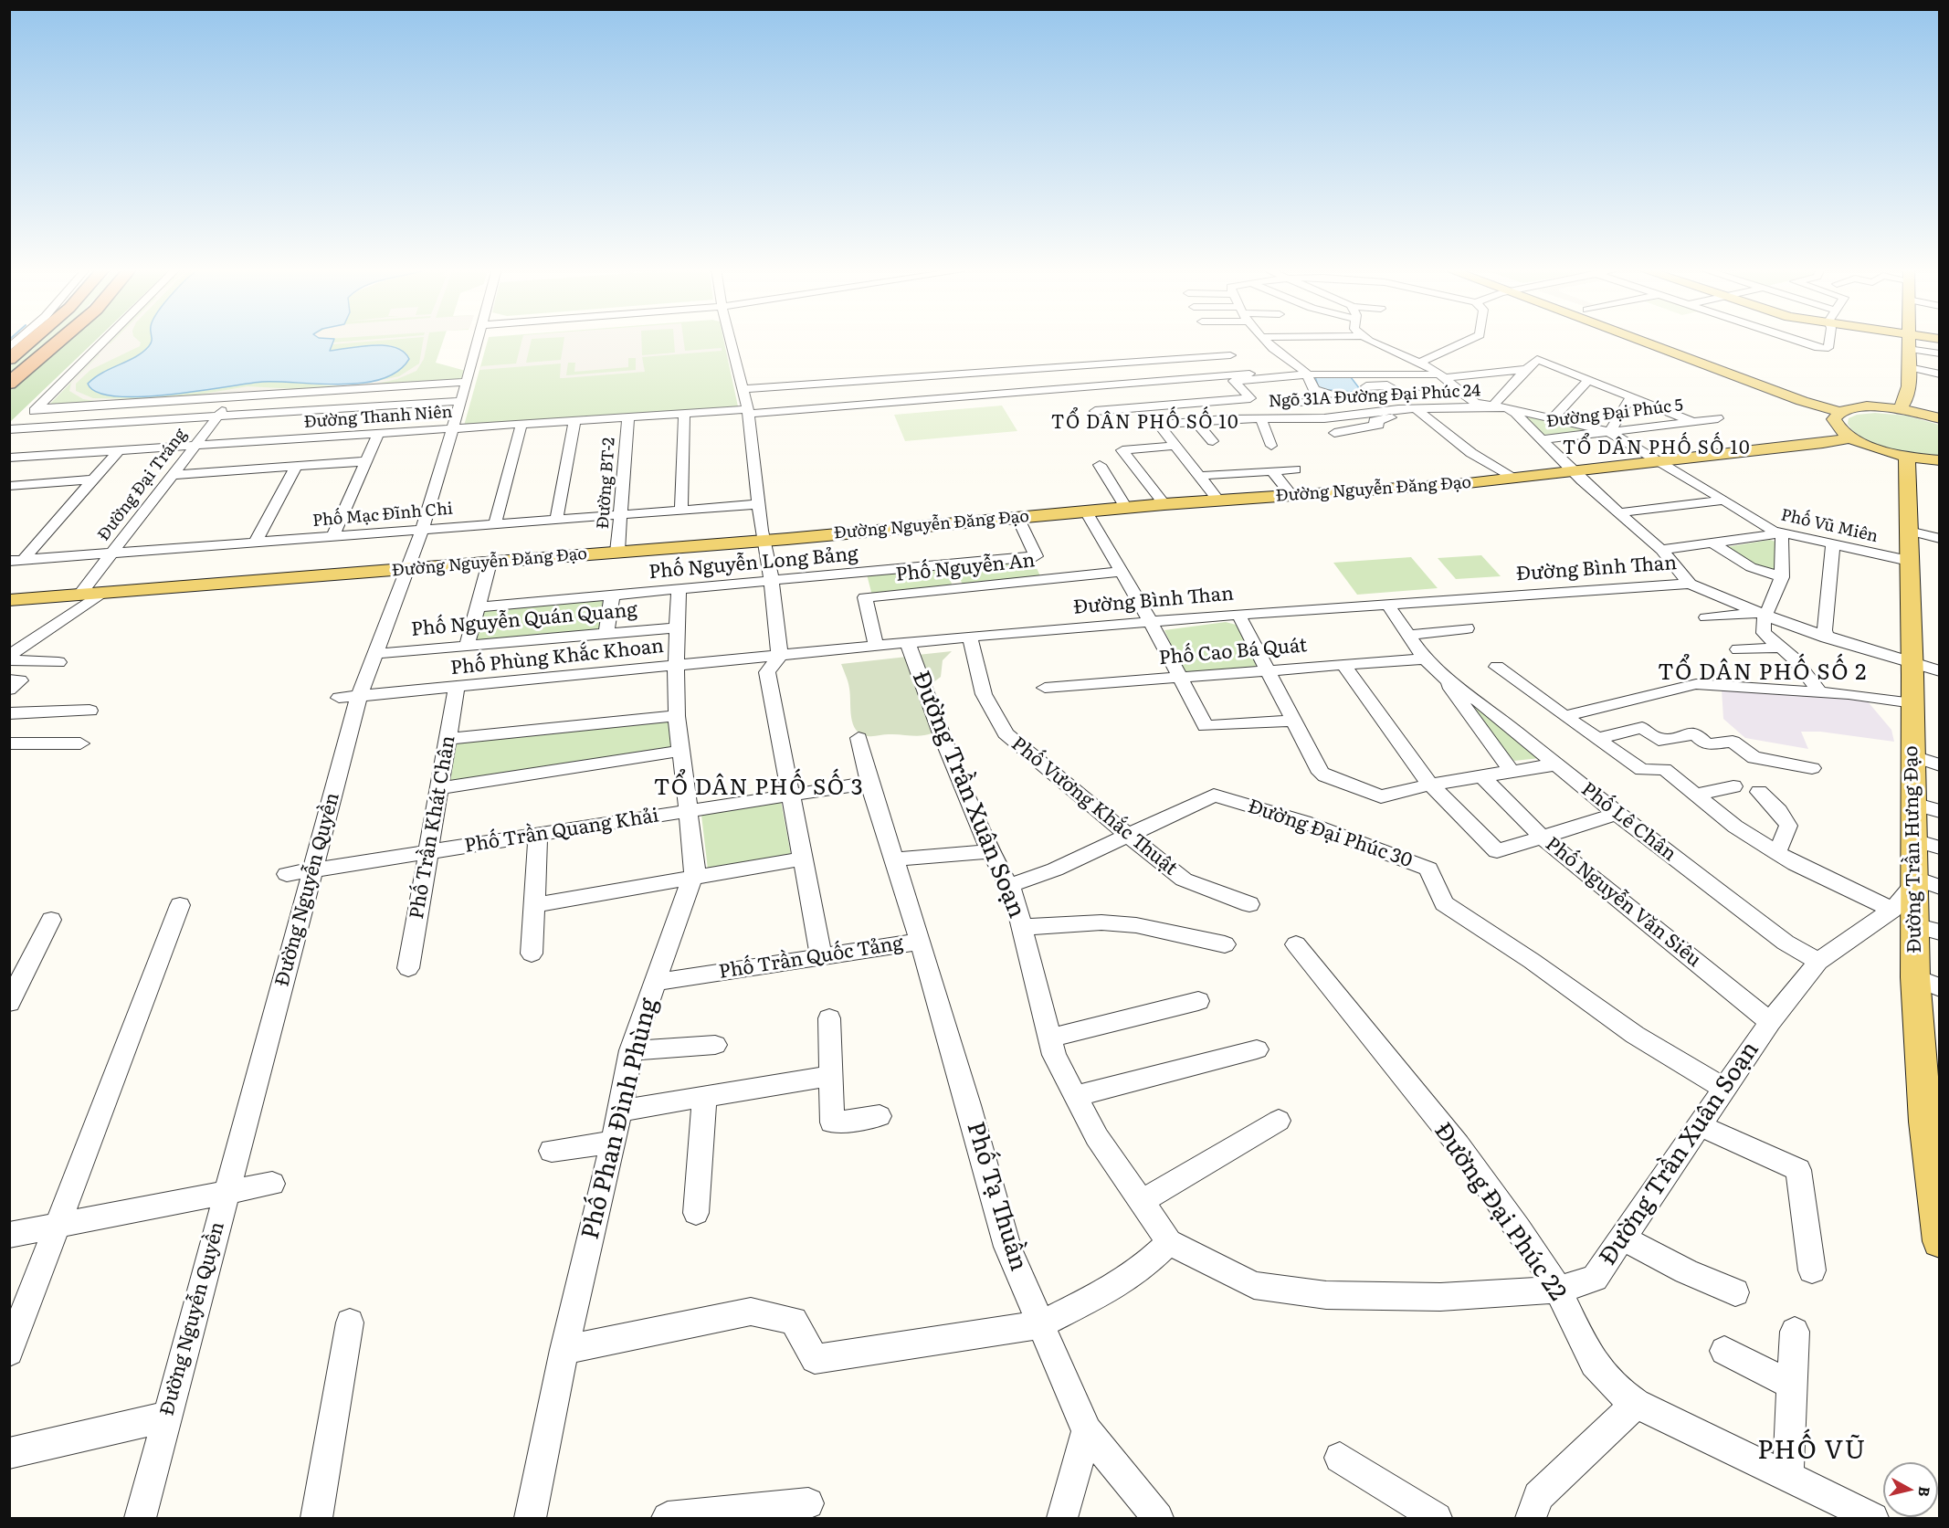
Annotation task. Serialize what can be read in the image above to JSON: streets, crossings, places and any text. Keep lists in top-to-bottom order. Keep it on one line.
{"streets":{"main road":["Đường Nguyễn Đăng Đạo","Đường Trần Hưng Đạo"],"street":["Ngõ 31A Đường Đại Phúc 24","Đường Đại Phúc 5","Đường Thanh Niên","Đường BT-2","Đường Đại Tráng","Phố Mạc Đĩnh Chi","Phố Vũ Miên","Phố Nguyễn Long Bảng","Phố Nguyễn An","Đường Bình Than","Phố Nguyễn Quán Quang","Phố Cao Bá Quát","Phố Phùng Khắc Khoan","Đường Trần Xuân Soạn","Phố Vương Khắc Thuật","Phố Lê Chân","Phố Trần Khát Chân","Phố Trần Quang Khải","Đường Đại Phúc 30","Đường Nguyễn Quyền","Phố Nguyễn Văn Siêu","Phố Trần Quốc Tảng","Phố Phan Đình Phùng","Phố Tạ Thuần","Đường Đại Phúc 22"]},"crossings":[["Ngõ 31A Đường Đại Phúc 24","Đường Đại Phúc 5"],["Ngõ 31A Đường Đại Phúc 24","Phố Vũ Miên"],["Đường Đại Phúc 5","Phố Vũ Miên"],["Đường Thanh Niên","Đường BT-2"],["Đường Thanh Niên","Đường Đại Tráng"],["Đường Thanh Niên","Đường Nguyễn Quyền"],["Đường BT-2","Đường Nguyễn Đăng Đạo"],["Đường BT-2","Phố Mạc Đĩnh Chi"],["Đường Đại Tráng","Đường Nguyễn Đăng Đạo"],["Đường Đại Tráng","Phố Mạc Đĩnh Chi"],["Đường Nguyễn Đăng Đạo","Phố Vũ Miên"],["Đường Nguyễn Đăng Đạo","Đường Nguyễn Quyền"],["Phố Mạc Đĩnh Chi","Đường Nguyễn Quyền"],["Phố Vũ Miên","Đường Trần Hưng Đạo"],["Phố Nguyễn Long Bảng","Phố Phan Đình Phùng"],["Đường Bình Than","Phố Phùng Khắc Khoan"],["Đường Bình Than","Đường Trần Xuân Soạn"],["Đường Bình Than","Phố Vương Khắc Thuật"],["Đường Bình Than","Phố Lê Chân"],["Đường Bình Than","Đường Trần Hưng Đạo"],["Phố Nguyễn Quán Quang","Đường Nguyễn Quyền"],["Phố Nguyễn Quán Quang","Phố Phan Đình Phùng"],["Phố Cao Bá Quát","Phố Lê Chân"],["Phố Phùng Khắc Khoan","Phố Trần Khát Chân"],["Phố Phùng Khắc Khoan","Đường Nguyễn Quyền"],["Phố Phùng Khắc Khoan","Phố Phan Đình Phùng"],["Đường Trần Xuân Soạn","Phố Lê Chân"],["Đường Trần Xuân Soạn","Đường Đại Phúc 30"],["Đường Trần Xuân Soạn","Đường Trần Hưng Đạo"],["Đường Trần Xuân Soạn","Phố Nguyễn Văn Siêu"],["Đường Trần Xuân Soạn","Đường Đại Phúc 22"],["Phố Vương Khắc Thuật","Đường Đại Phúc 30"],["Phố Trần Khát Chân","Phố Trần Quang Khải"],["Phố Trần Quang Khải","Đường Nguyễn Quyền"],["Phố Trần Quang Khải","Phố Trần Quốc Tảng"],["Phố Trần Quang Khải","Phố Phan Đình Phùng"],["Phố Trần Quốc Tảng","Phố Phan Đình Phùng"],["Phố Trần Quốc Tảng","Phố Tạ Thuần"]],"districts":["TỔ DÂN PHỐ SỐ 10","TỔ DÂN PHỐ SỐ 10","TỔ DÂN PHỐ SỐ 2","TỔ DÂN PHỐ SỐ 3","PHỐ VŨ"],"north":"right"}
